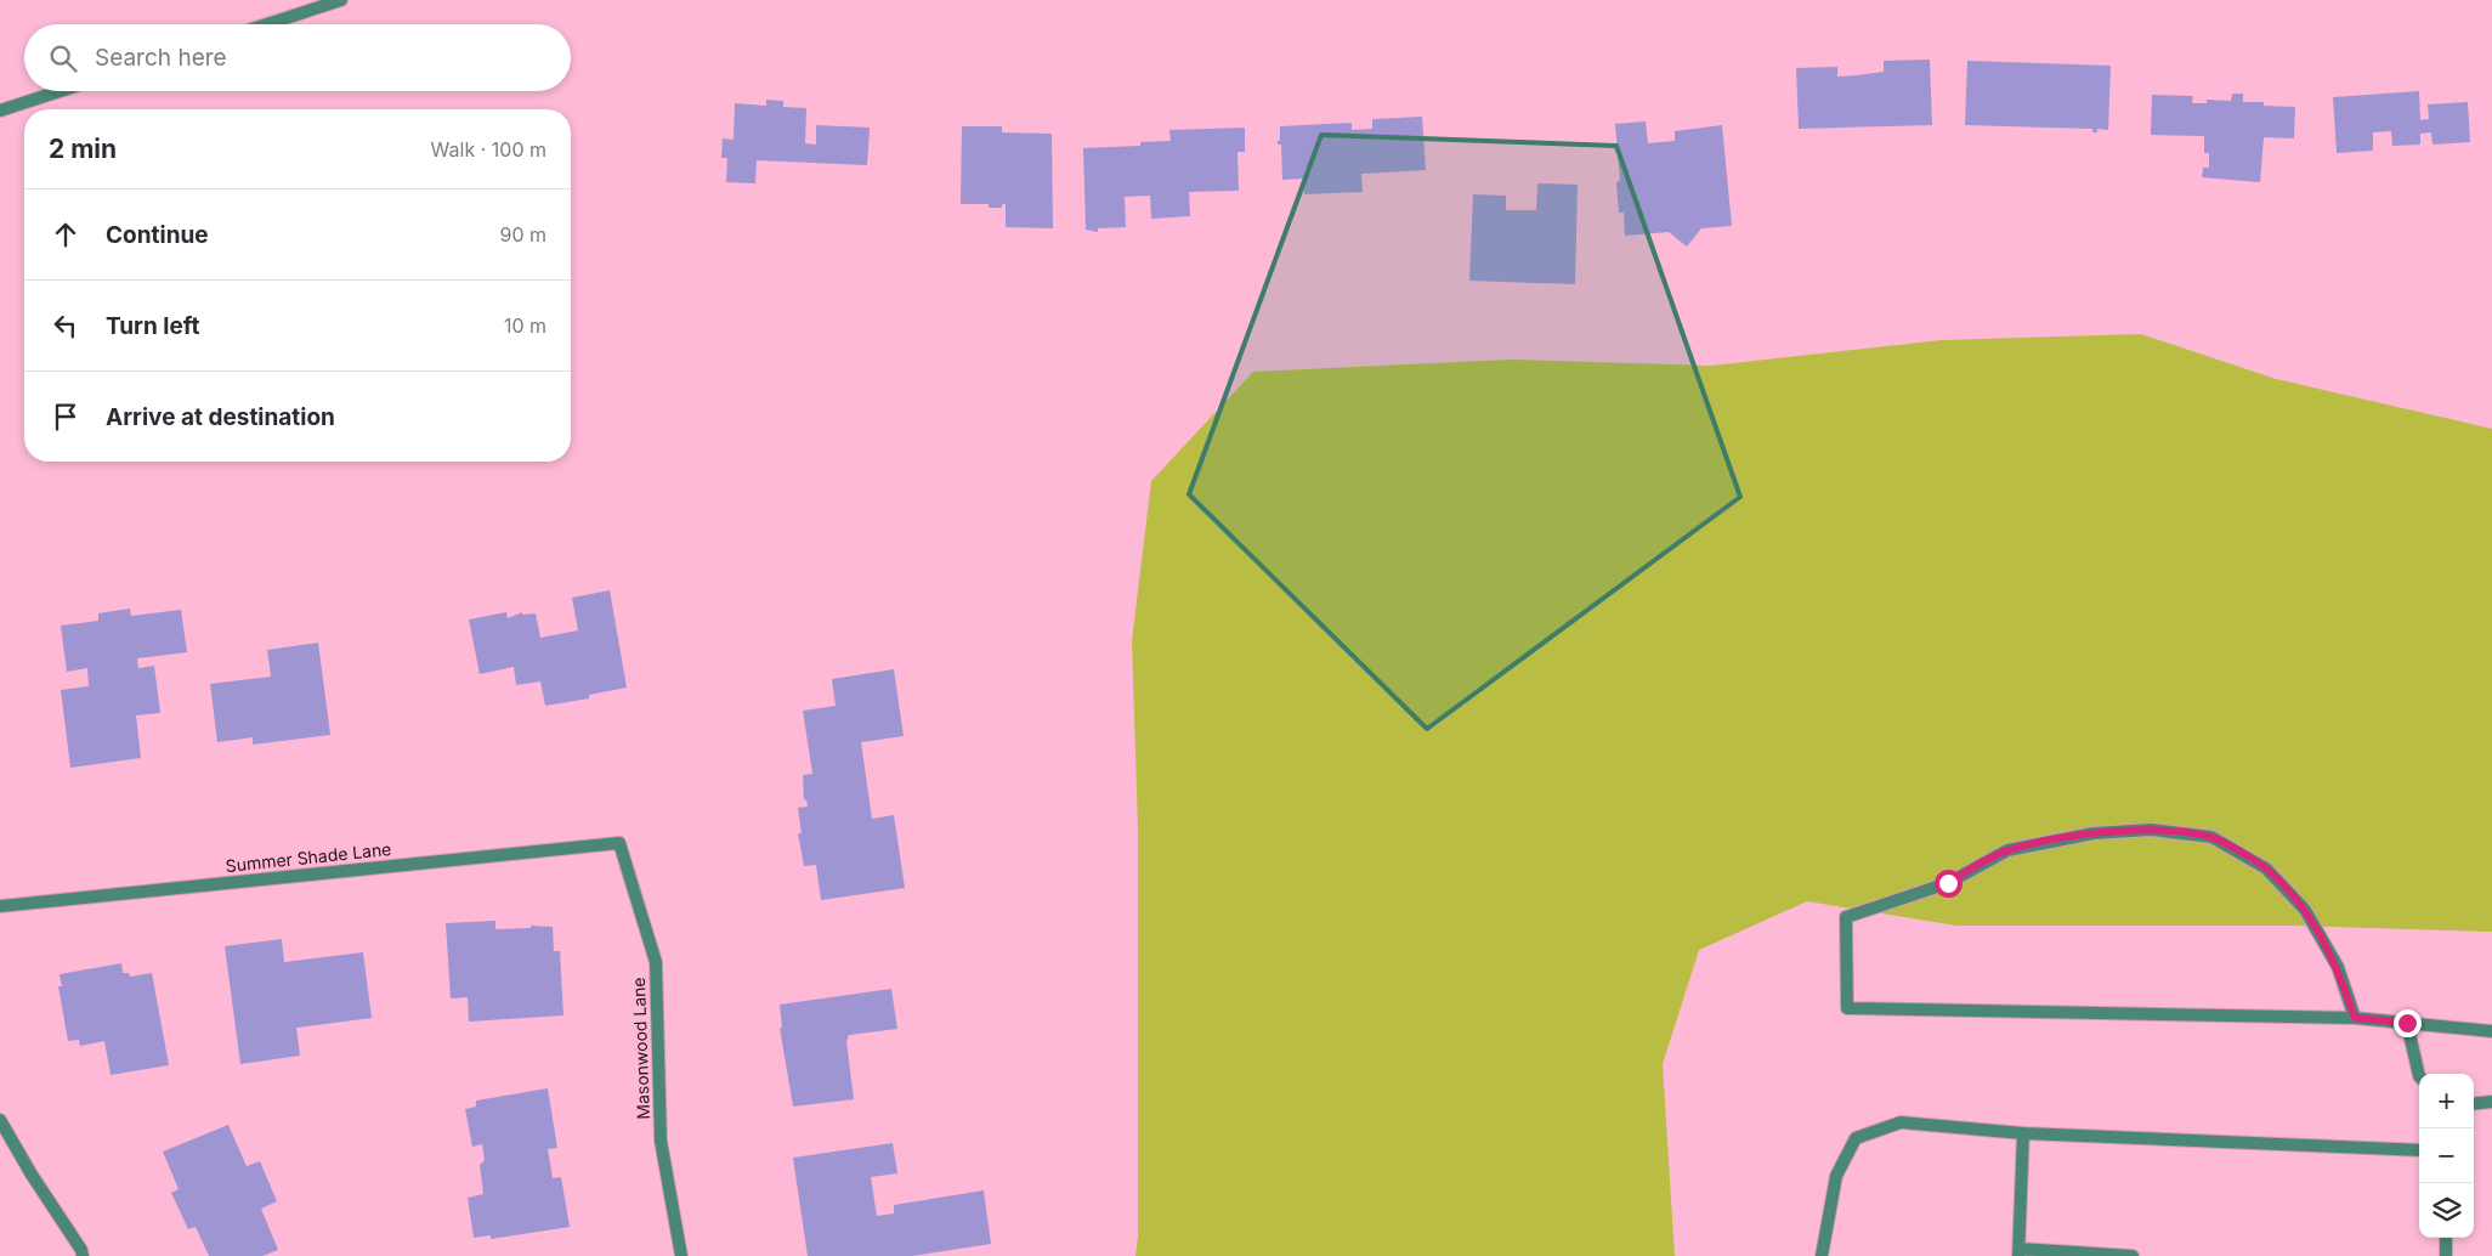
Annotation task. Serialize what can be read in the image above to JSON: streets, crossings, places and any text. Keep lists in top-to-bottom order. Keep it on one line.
{"streets":{"street":["Summer Shade Lane","Masonwood Lane"]},"crossings":[["Summer Shade Lane","Masonwood Lane"]],"page":{"search":"Search here","heading":["2 min","Walk · 100 m"],"list":[["Continue","90 m"],["Turn left","10 m"],"Arrive at destination"],"map_buttons":["+","−"]}}
